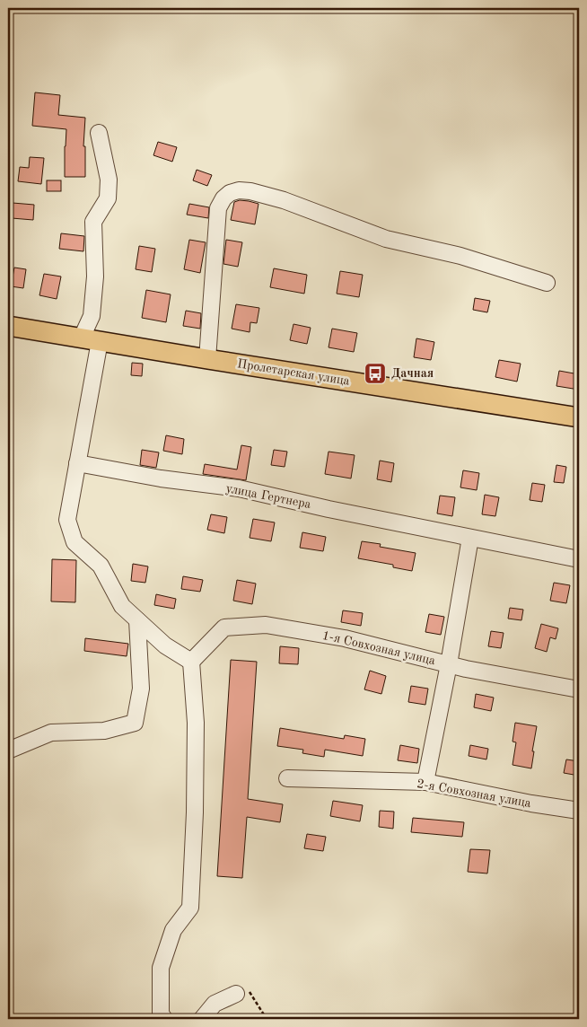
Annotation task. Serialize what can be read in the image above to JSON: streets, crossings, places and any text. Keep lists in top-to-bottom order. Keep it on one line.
{"streets":{"main road":["Пролетарская улица"],"street":["улица Гертнера","1-я Совхозная улица","2-я Совхозная улица"]},"places":{"bus stop":["Дачная"]}}
